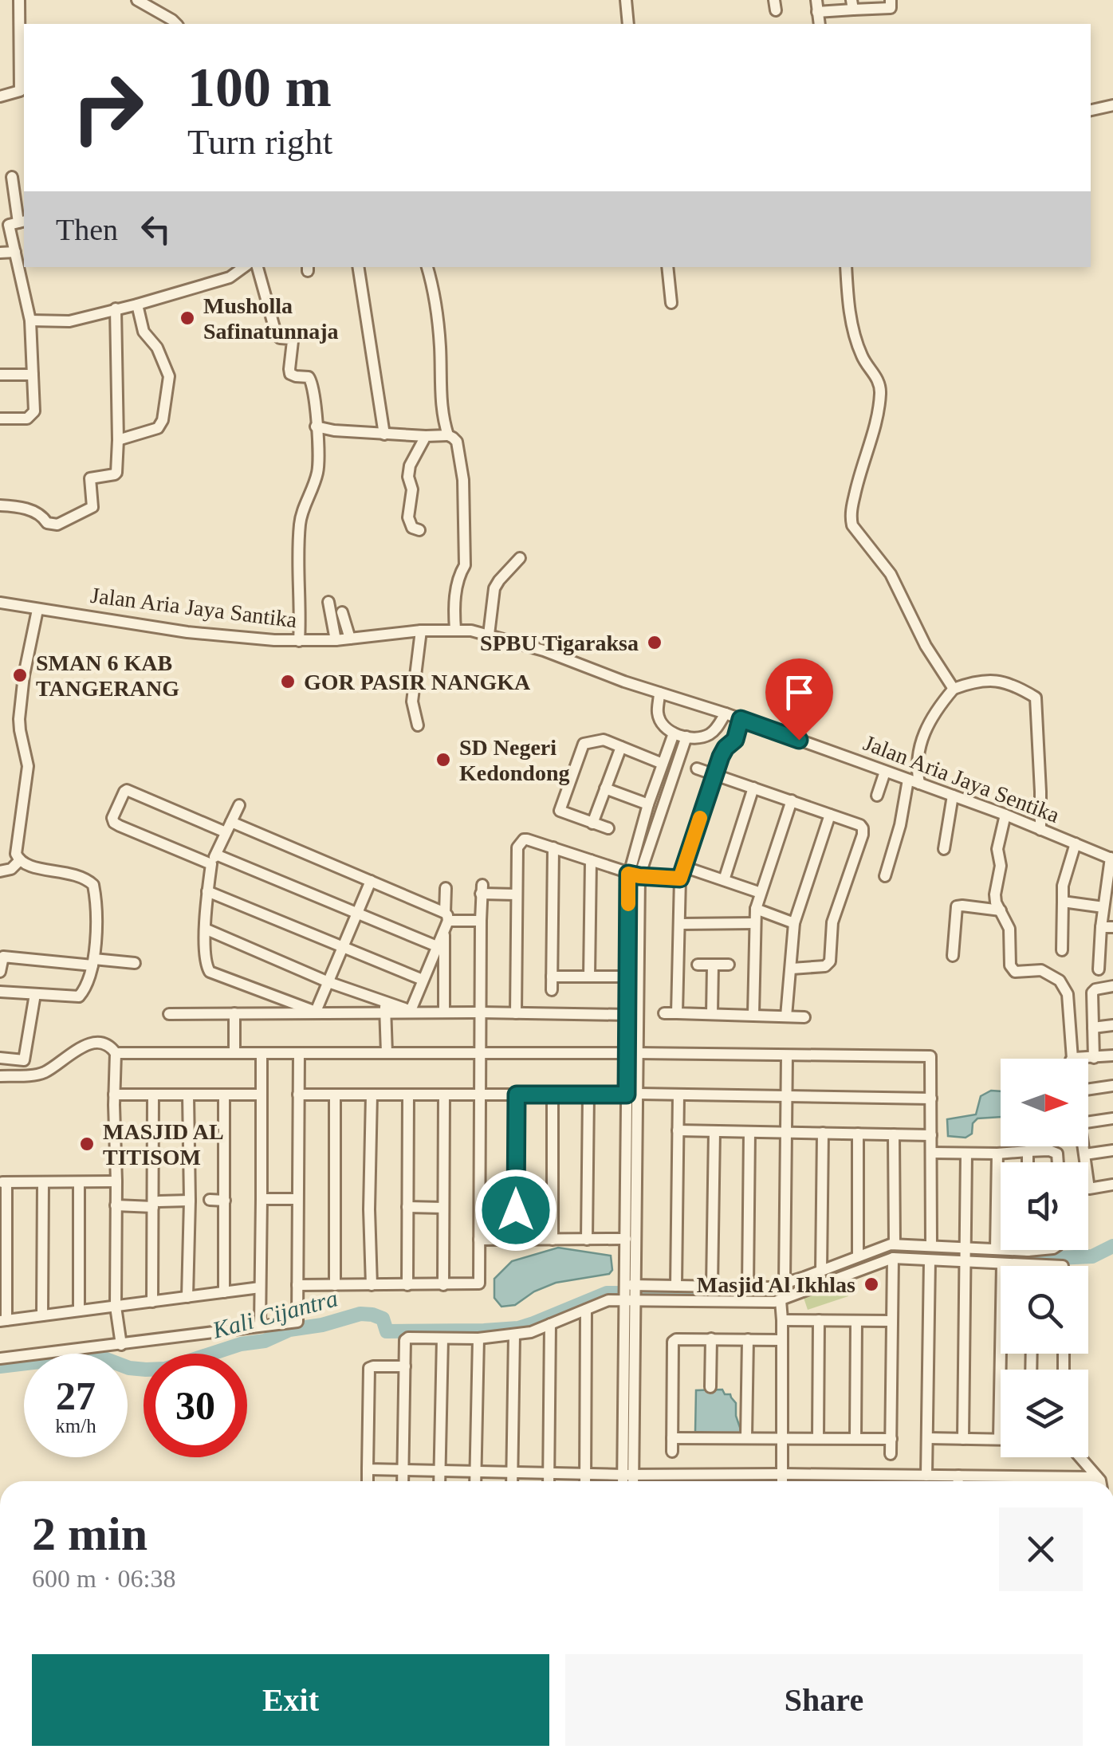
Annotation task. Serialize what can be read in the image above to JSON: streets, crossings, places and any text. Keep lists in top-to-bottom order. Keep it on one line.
{"streets":{"street":["Jalan Aria Jaya Santika","Jalan Aria Jaya Sentika"]},"crossings":[["Jalan Aria Jaya Santika","Jalan Aria Jaya Sentika"]],"water":["Kali Cijantra"],"places":["Musholla Safinatunnaja","SPBU Tigaraksa","SMAN 6 KAB TANGERANG","GOR PASIR NANGKA","SD Negeri Kedondong","MASJID AL TITISOM","Masjid Al Ikhlas"],"north":"right","page":{"turn":["100 m","Turn right"],"then":"Then","speed":"27 km/h","limit":"30","heading":["2 min","600 m · 06:38"],"buttons":["Exit","Share"]}}
